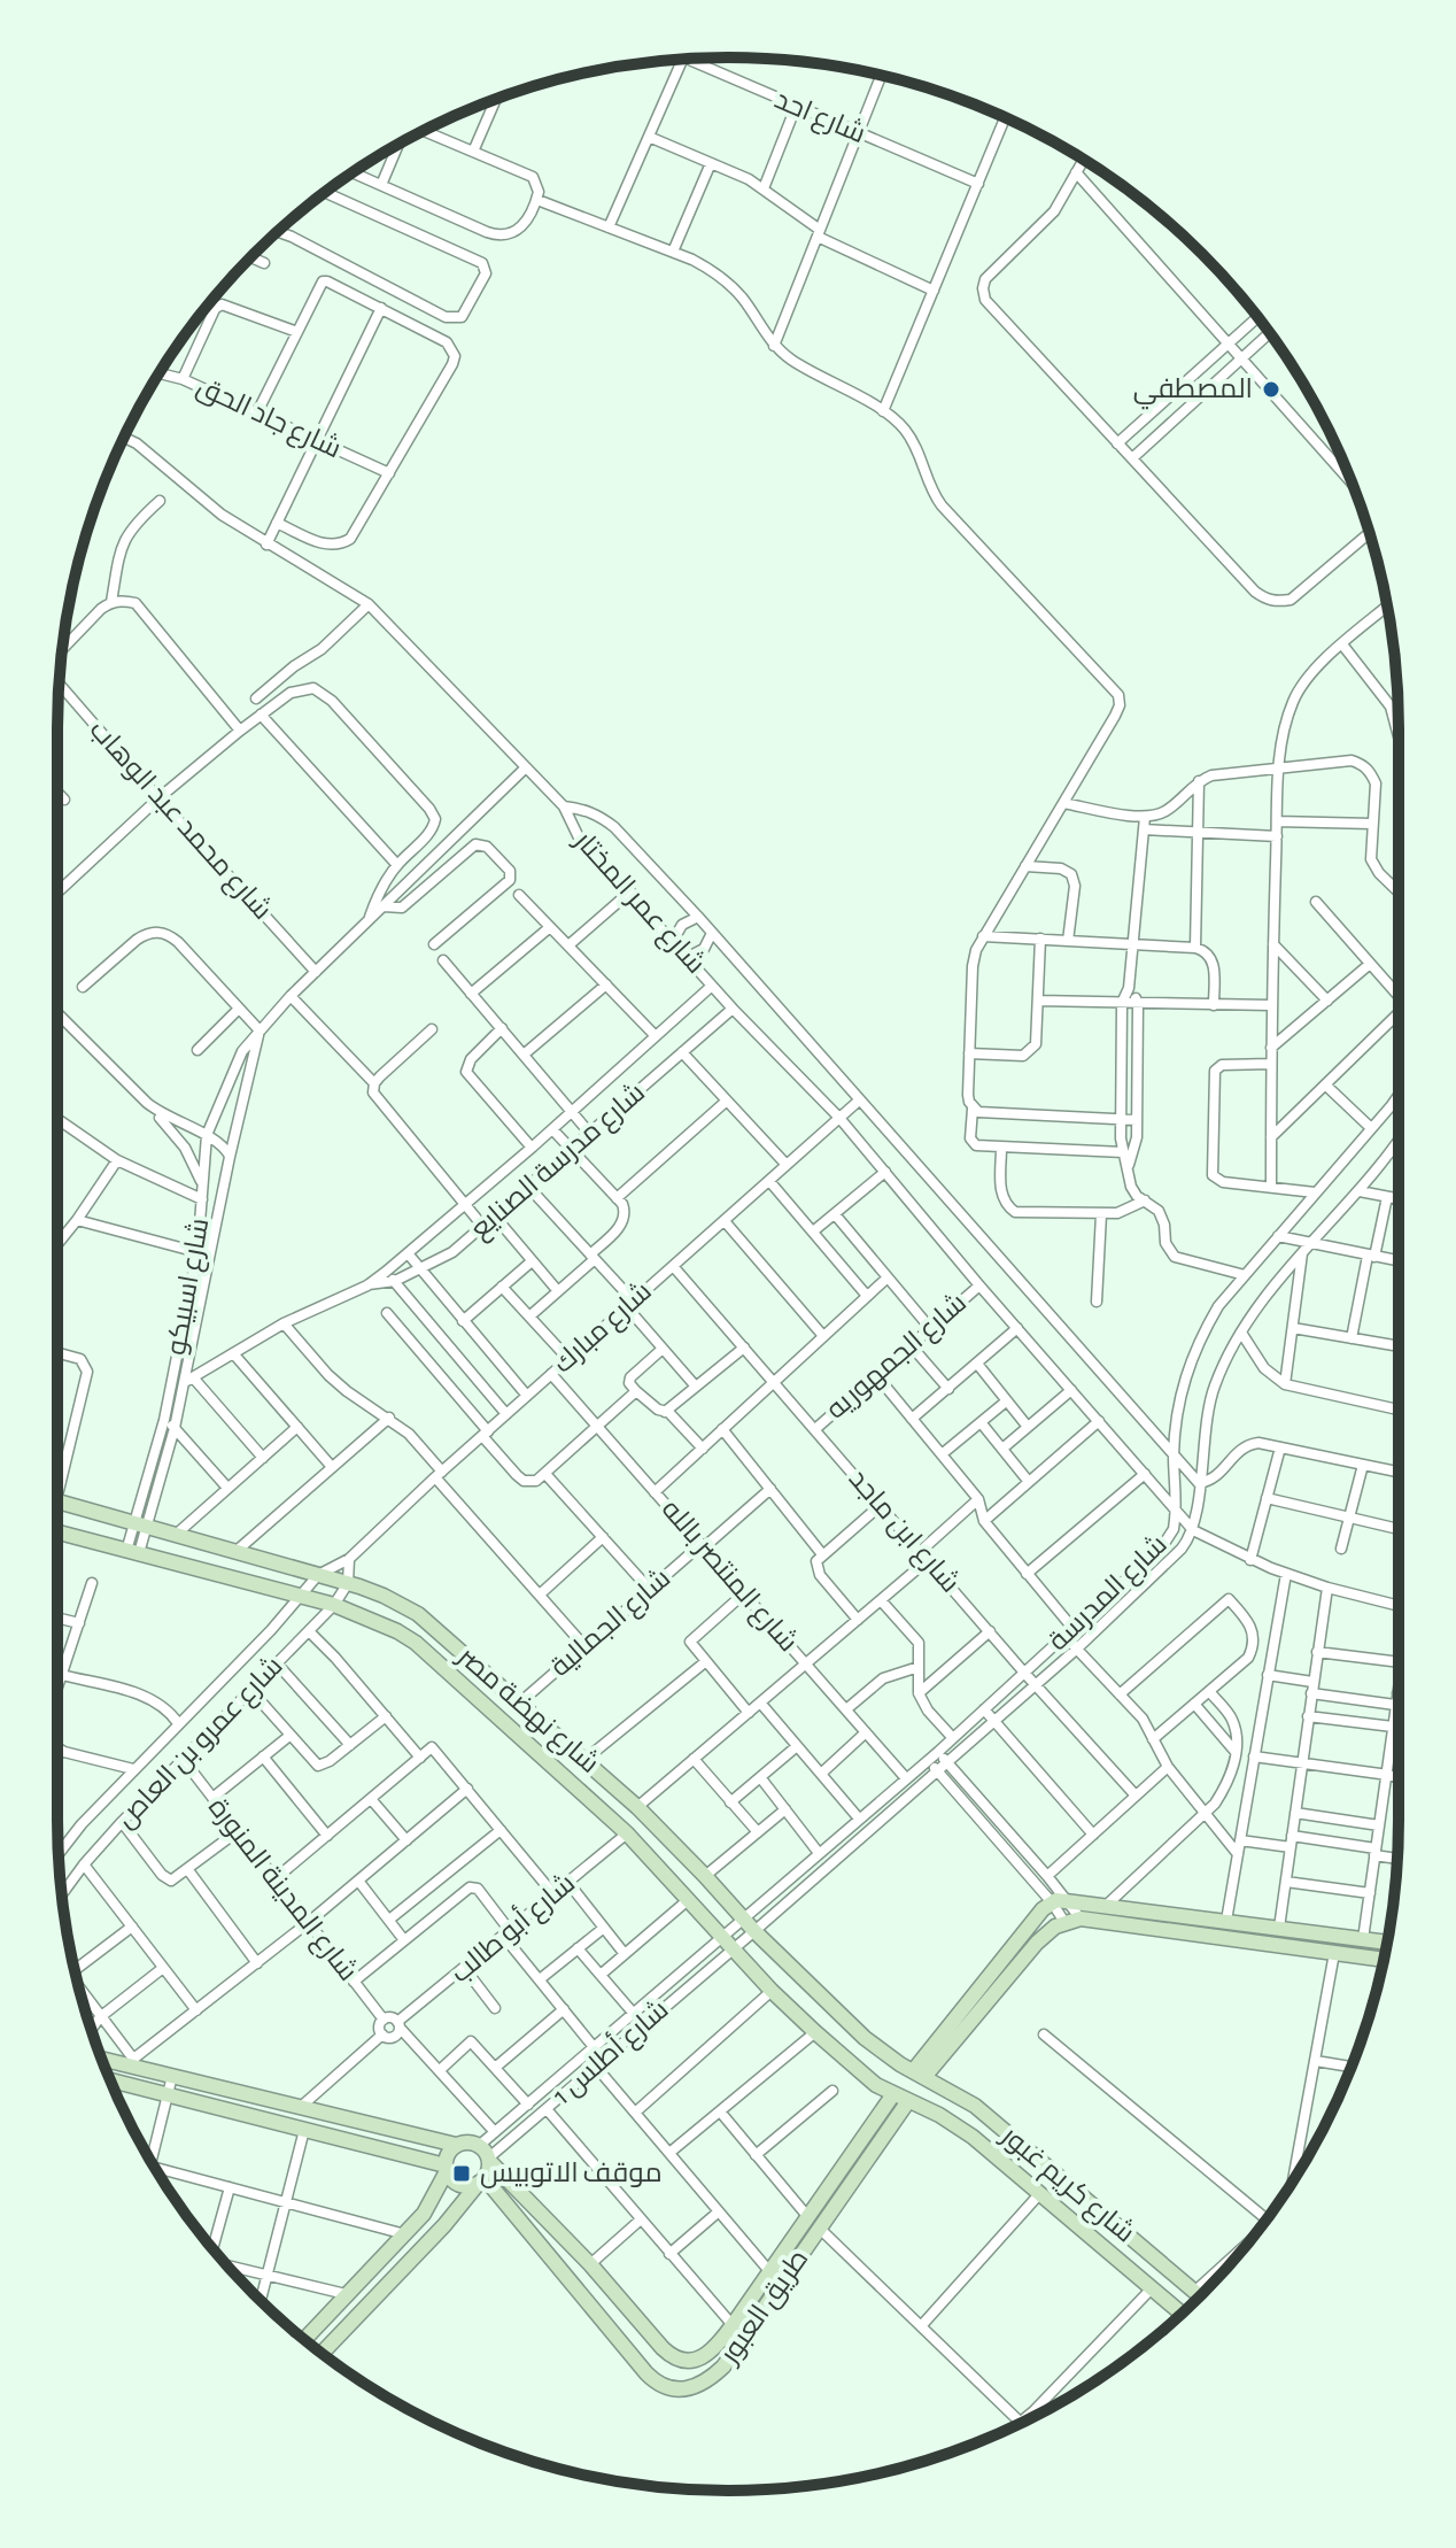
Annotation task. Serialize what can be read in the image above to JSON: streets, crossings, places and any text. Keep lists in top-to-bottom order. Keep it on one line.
{"streets":{"street":["شارع احد","شارع جاد الحق","شارع محمد عبد الوهاب","شارع عمر المختار","شارع مدرسة الصنايع","شارع اسبيكو","شارع مبارك","شارع الجمهوريه","شارع ابن ماجد","شارع المنتصر بالله","شارع المدرسة","شارع الجمالية","شارع نهضة مصر","شارع عمرو بن العاص","شارع المدينة المنورة","شارع أبو طالب","شارع أطلس 1","شارع كريم غبور","طريق العبور"]},"crossings":[["شارع محمد عبد الوهاب","شارع اسبيكو"],["شارع عمر المختار","شارع مدرسة الصنايع"],["شارع عمر المختار","شارع مبارك"],["شارع عمر المختار","شارع الجمهوريه"],["شارع عمر المختار","شارع المدرسة"],["شارع مدرسة الصنايع","شارع اسبيكو"],["شارع اسبيكو","شارع نهضة مصر"],["شارع مبارك","شارع ابن ماجد"],["شارع مبارك","شارع المنتصر بالله"],["شارع مبارك","شارع نهضة مصر"],["شارع مبارك","شارع عمرو بن العاص"],["شارع الجمهوريه","شارع ابن ماجد"],["شارع ابن ماجد","شارع المدرسة"],["شارع المنتصر بالله","شارع المدرسة"],["شارع المنتصر بالله","شارع الجمالية"],["شارع المدرسة","شارع نهضة مصر"],["شارع المدرسة","شارع أطلس 1"],["شارع الجمالية","شارع نهضة مصر"],["شارع نهضة مصر","شارع عمرو بن العاص"],["شارع نهضة مصر","شارع أبو طالب"],["شارع نهضة مصر","شارع أطلس 1"],["شارع نهضة مصر","شارع كريم غبور"],["شارع نهضة مصر","طريق العبور"],["شارع عمرو بن العاص","شارع المدينة المنورة"],["شارع المدينة المنورة","شارع أبو طالب"],["شارع أطلس 1","طريق العبور"],["شارع كريم غبور","طريق العبور"]],"places":{"other":["المصطفي"],"transit":["موقف الاتوبيس"]}}
